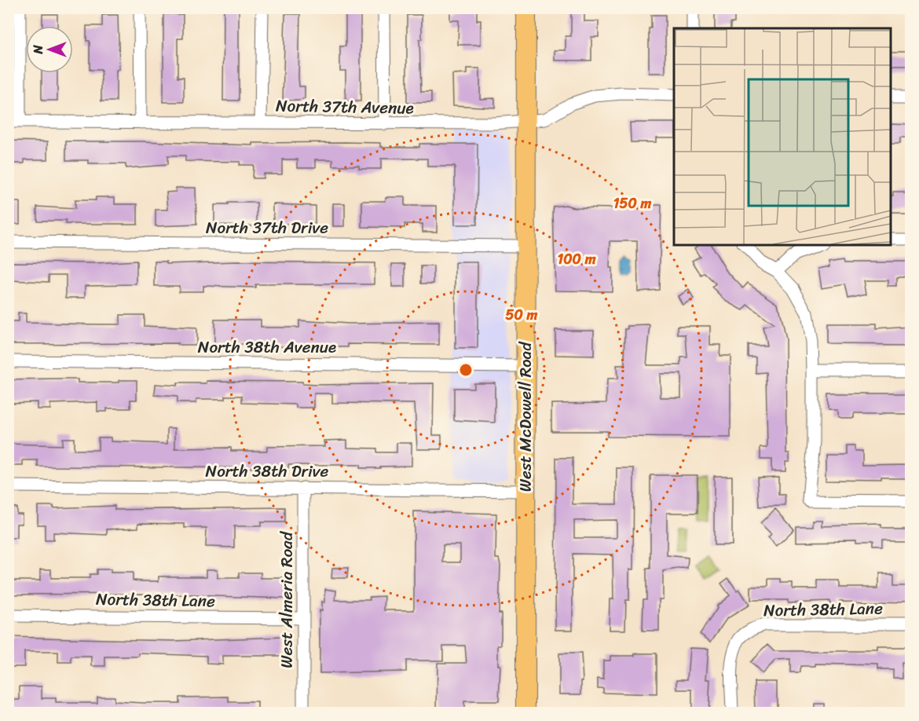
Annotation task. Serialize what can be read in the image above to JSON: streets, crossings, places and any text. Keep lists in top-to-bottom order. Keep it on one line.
{"streets":{"main road":["West McDowell Road"],"street":["North 37th Avenue","North 37th Drive","North 38th Avenue","North 38th Drive","North 38th Lane","West Almeria Road"]},"crossings":[["North 37th Avenue","West McDowell Road"],["North 37th Drive","West McDowell Road"],["North 38th Avenue","West McDowell Road"],["West McDowell Road","North 38th Drive"],["North 38th Drive","West Almeria Road"],["North 38th Lane","West Almeria Road"]],"north":"left","rings":["150 m","100 m","50 m"]}
